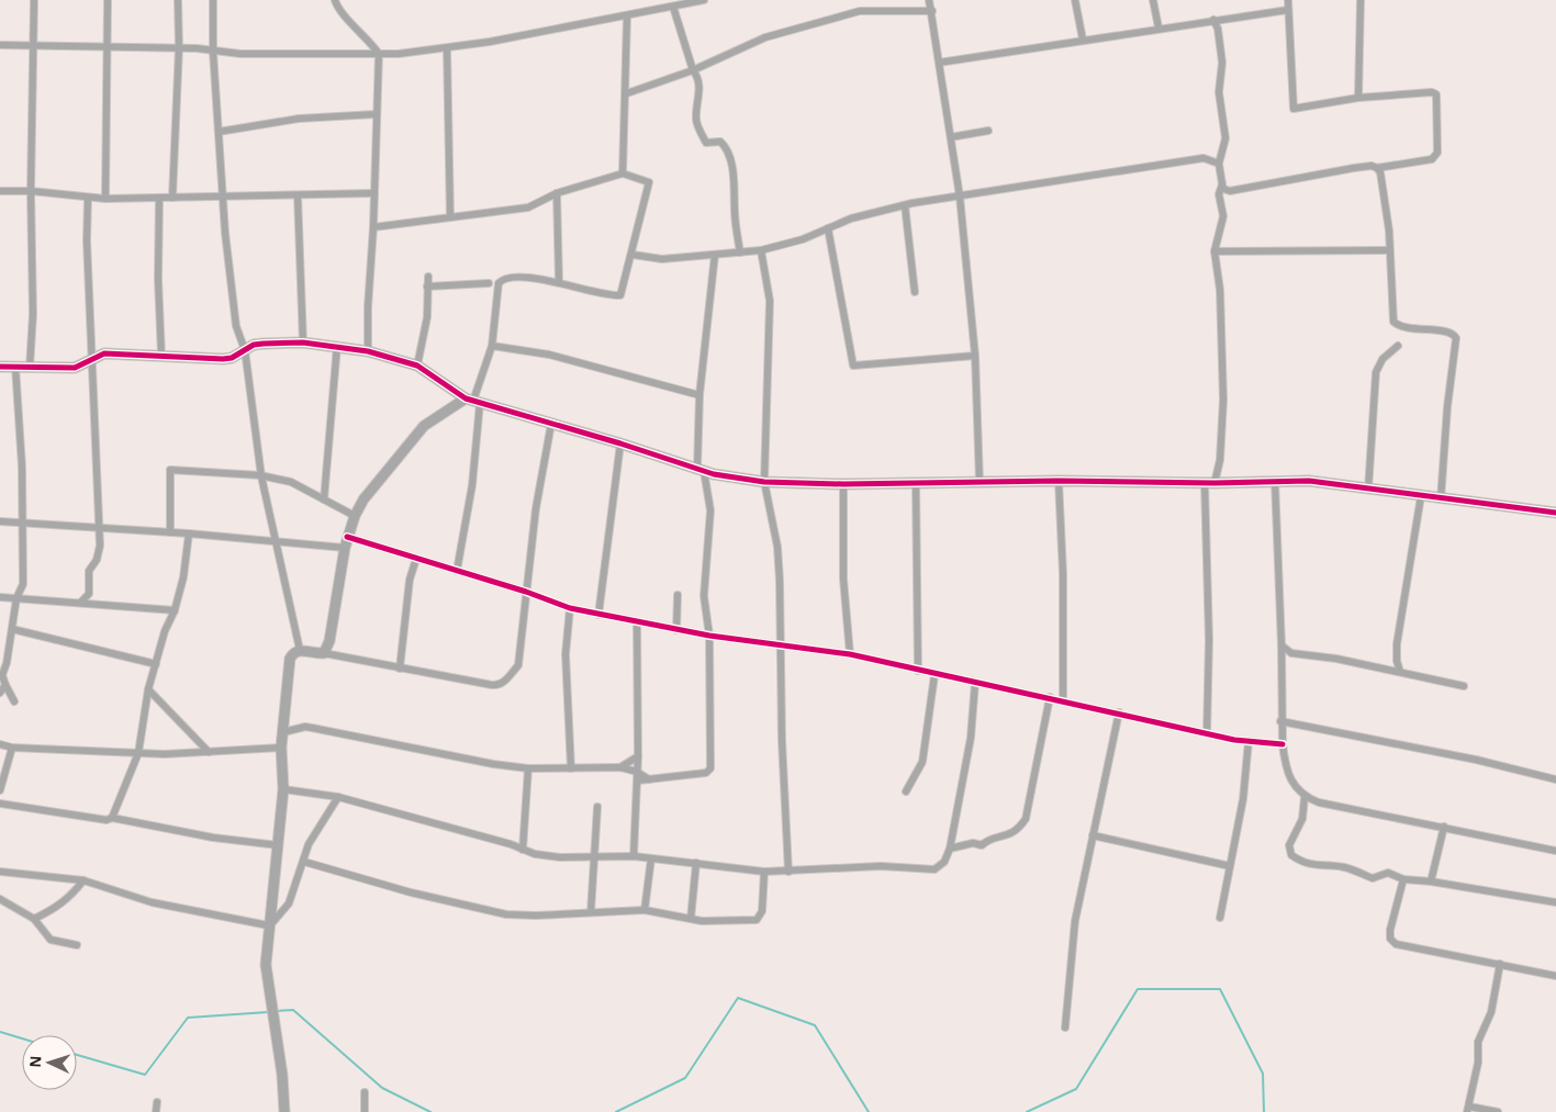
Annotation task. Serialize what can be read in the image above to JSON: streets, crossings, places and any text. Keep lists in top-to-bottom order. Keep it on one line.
{"north":"left"}
